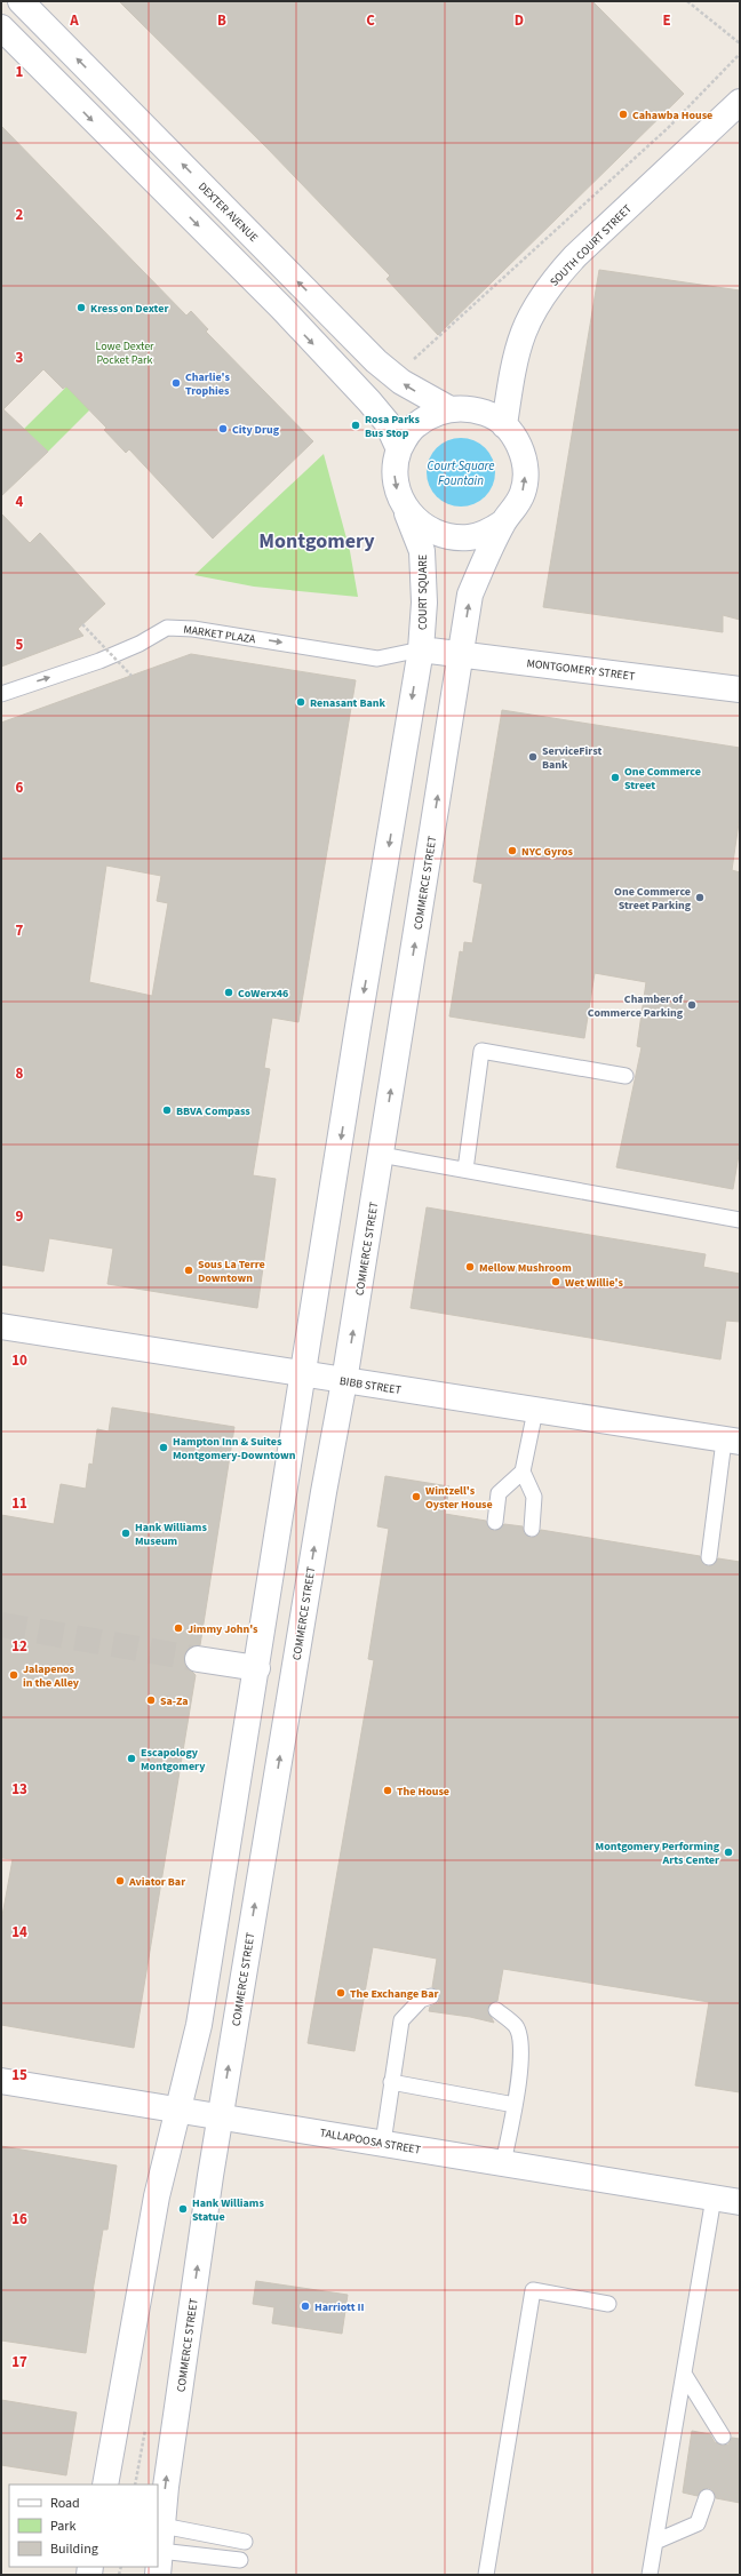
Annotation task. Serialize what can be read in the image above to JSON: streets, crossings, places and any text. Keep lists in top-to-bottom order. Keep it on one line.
{"streets":{"street":["DEXTER AVENUE","SOUTH COURT STREET","COURT SQUARE","MONTGOMERY STREET","COMMERCE STREET","BIBB STREET","TALLAPOOSA STREET"],"lane":["MARKET PLAZA"]},"crossings":[["DEXTER AVENUE","SOUTH COURT STREET"],["DEXTER AVENUE","COURT SQUARE"],["SOUTH COURT STREET","COURT SQUARE"],["COURT SQUARE","MARKET PLAZA"],["COURT SQUARE","MONTGOMERY STREET"],["COURT SQUARE","COMMERCE STREET"],["MARKET PLAZA","MONTGOMERY STREET"],["MONTGOMERY STREET","COMMERCE STREET"],["COMMERCE STREET","BIBB STREET"],["COMMERCE STREET","TALLAPOOSA STREET"]],"one_way":["MARKET PLAZA"],"districts":["Montgomery"],"water":["Court Square Fountain"],"parks":["Lowe Dexter Pocket Park"],"places":["Cahawba House","Kress on Dexter","Charlie's Trophies","Rosa Parks Bus Stop","City Drug","Renasant Bank","ServiceFirst Bank","One Commerce Street","NYC Gyros","One Commerce Street Parking","CoWerx46","Chamber of Commerce Parking","BBVA Compass","Mellow Mushroom","Sous La Terre Downtown","Wet Willie's","Hampton Inn & Suites Montgomery-Downtown","Wintzell's Oyster House","Hank Williams Museum","Jimmy John's","Jalapenos in the Alley","Sa-Za","Escapology Montgomery","The House","Montgomery Performing Arts Center","Aviator Bar","The Exchange Bar","Hank Williams Statue","Harriott II"],"legend":["Road","Park","Building"],"grid":{"columns":["A","B","C","D","E"],"rows":["1","2","3","4","5","6","7","8","9","10","11","12","13","14","15","16","17"]}}
